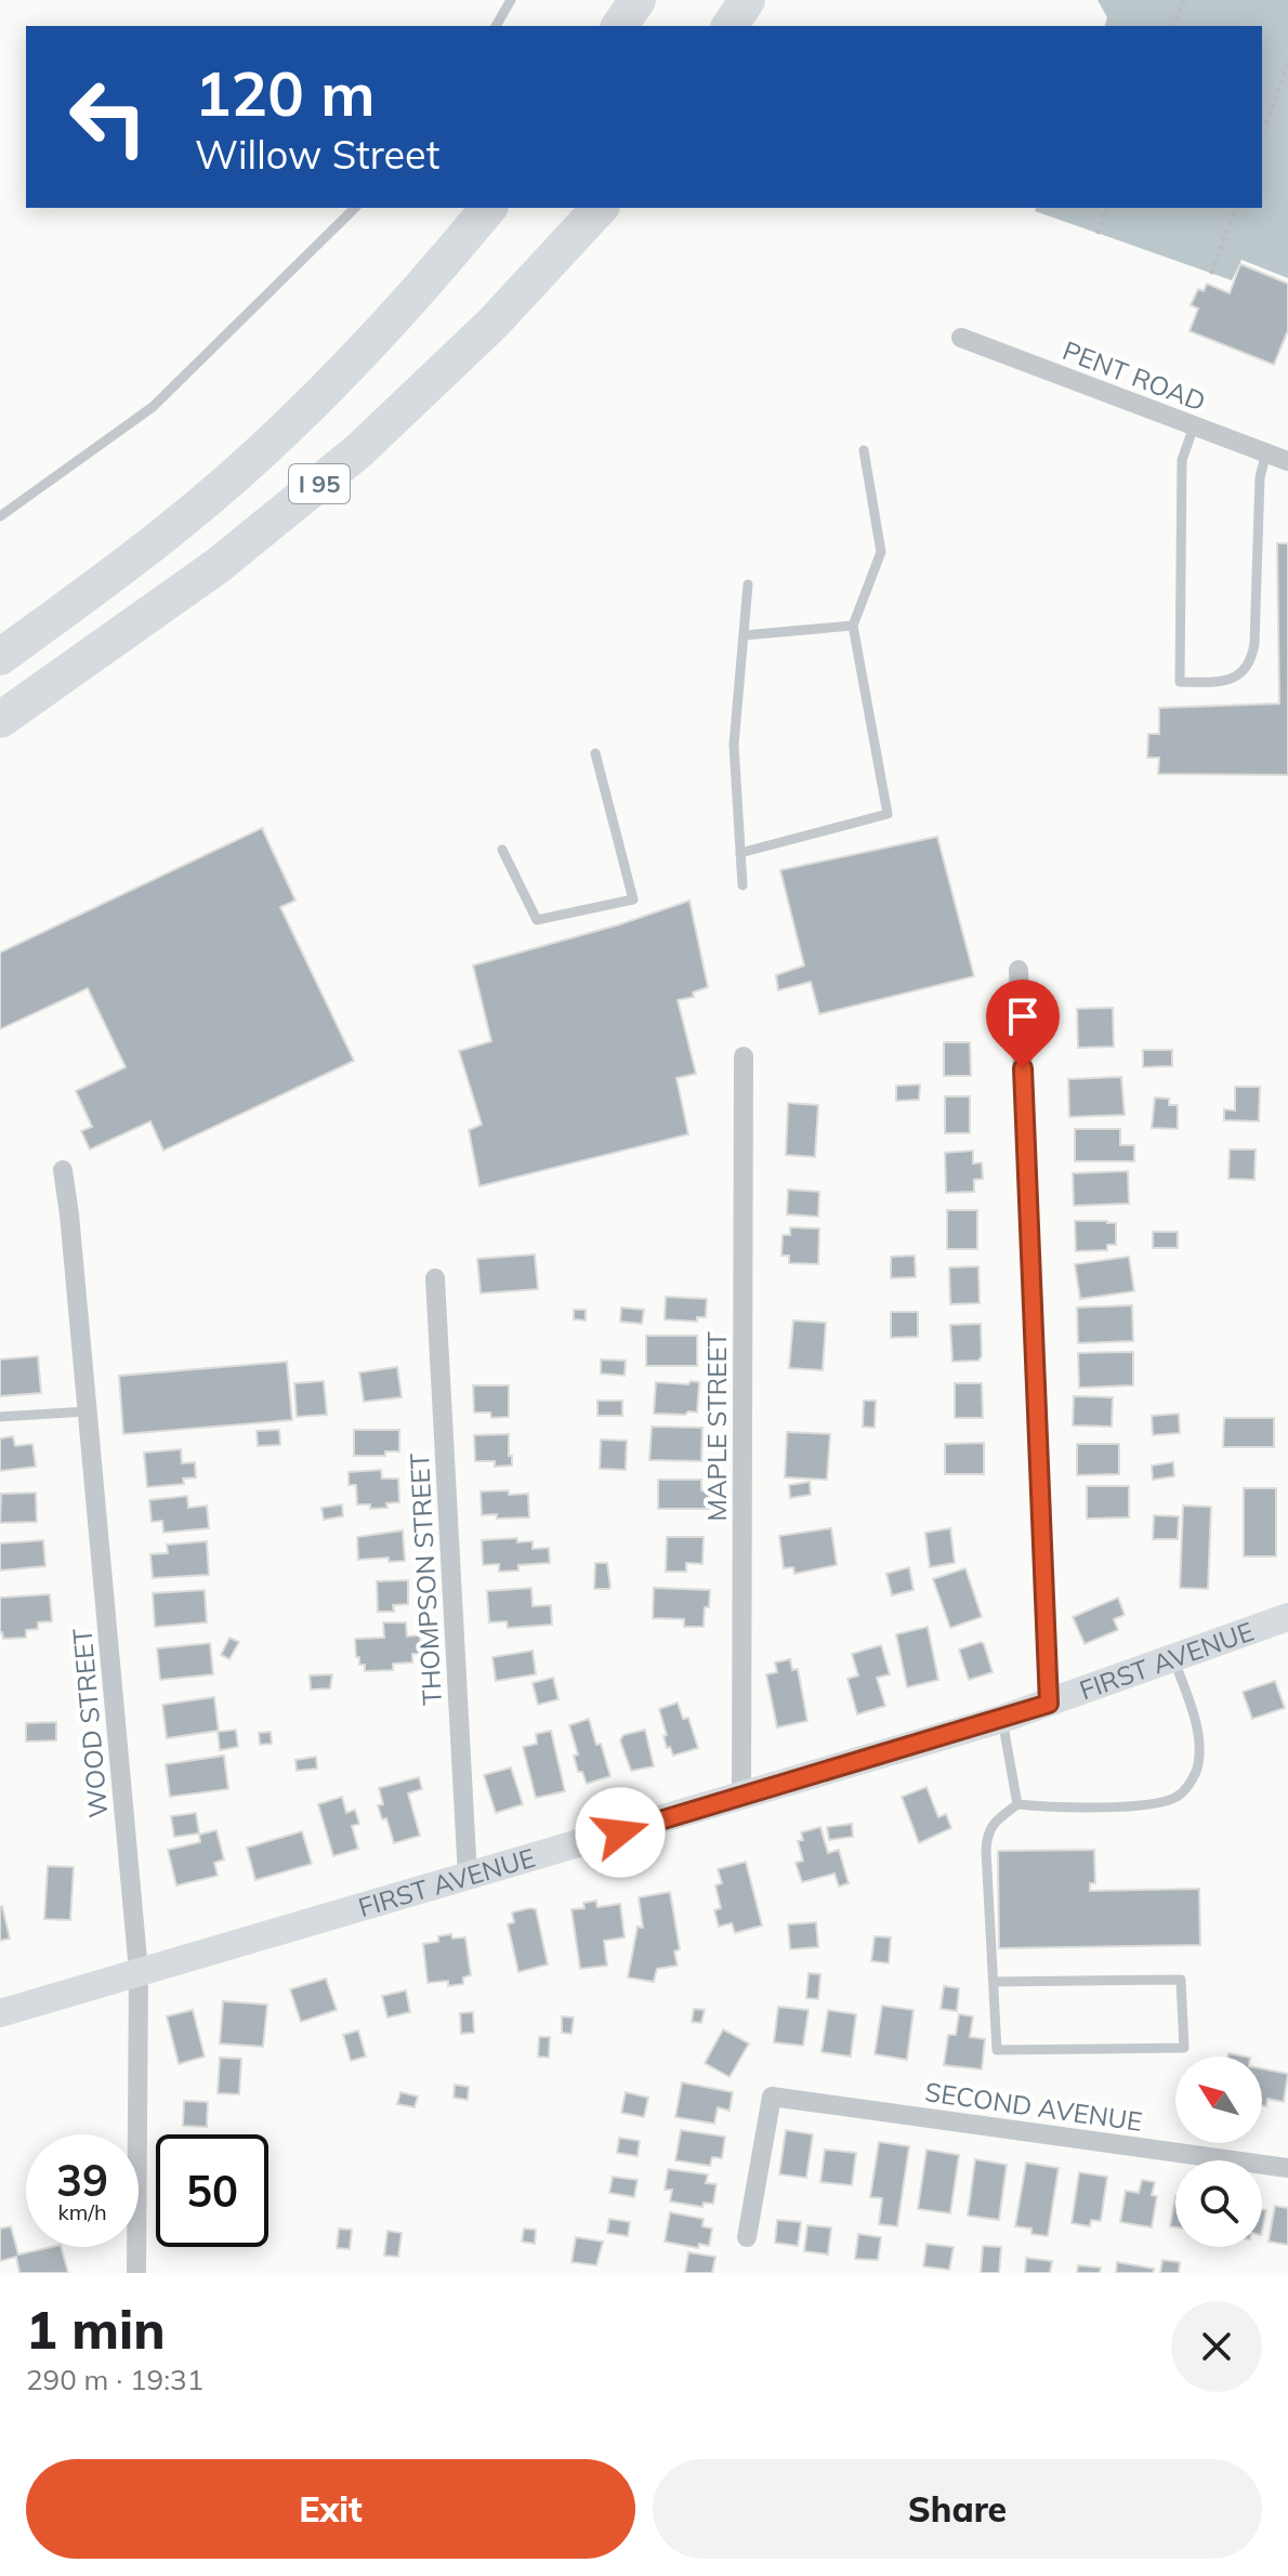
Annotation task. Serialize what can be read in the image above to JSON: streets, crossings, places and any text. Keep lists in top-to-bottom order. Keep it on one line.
{"streets":{"highway":["I 95"],"main road":["FIRST AVENUE"],"street":["PENT ROAD","MAPLE STREET","THOMPSON STREET","WOOD STREET","SECOND AVENUE"]},"crossings":[["MAPLE STREET","FIRST AVENUE"],["THOMPSON STREET","FIRST AVENUE"],["FIRST AVENUE","WOOD STREET"]],"north":"top left","page":{"turn":["120 m","Willow Street"],"speed":"39 km/h","limit":"50","heading":["1 min","290 m · 19:31"],"buttons":["Exit","Share"]}}
